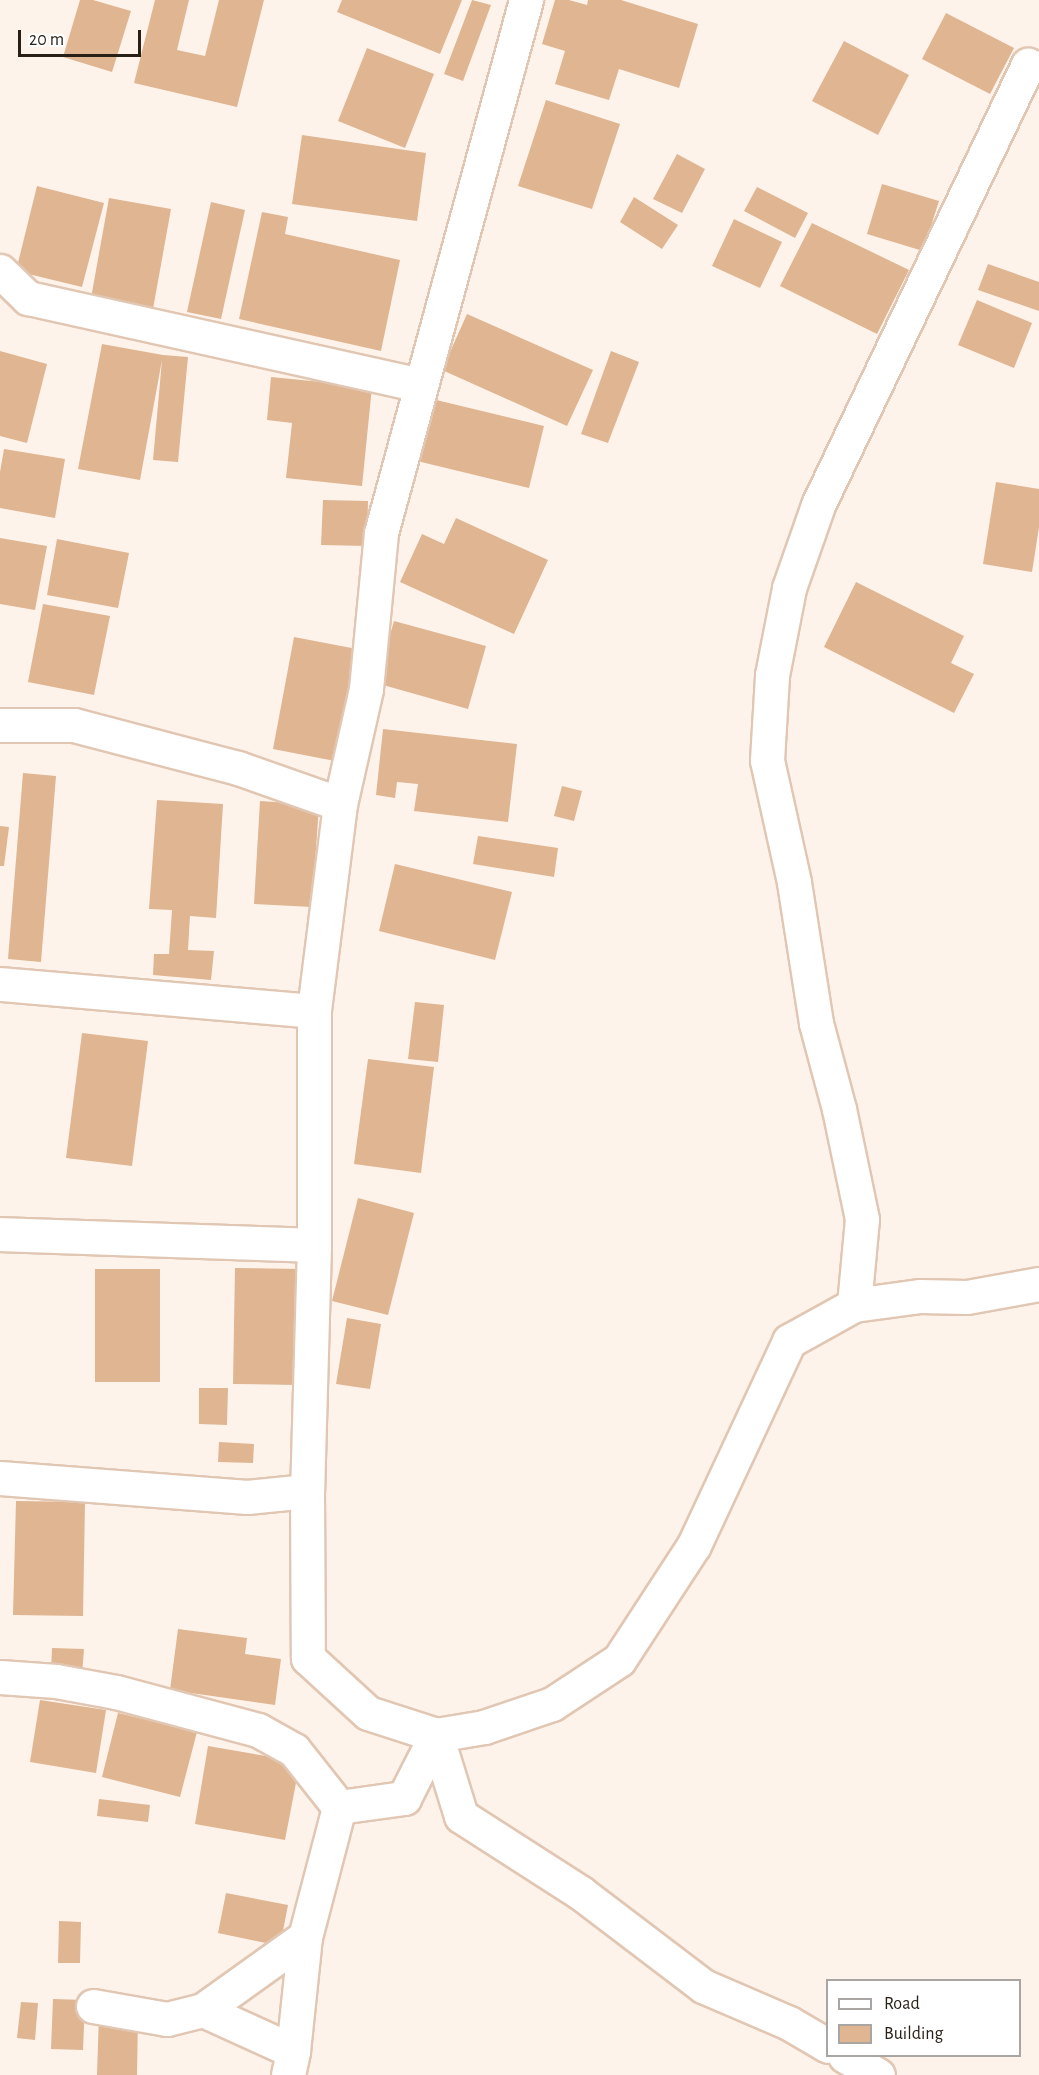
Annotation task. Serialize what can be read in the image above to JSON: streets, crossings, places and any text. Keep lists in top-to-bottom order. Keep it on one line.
{"legend":["Road","Building"],"scale_bar":"20 m"}
